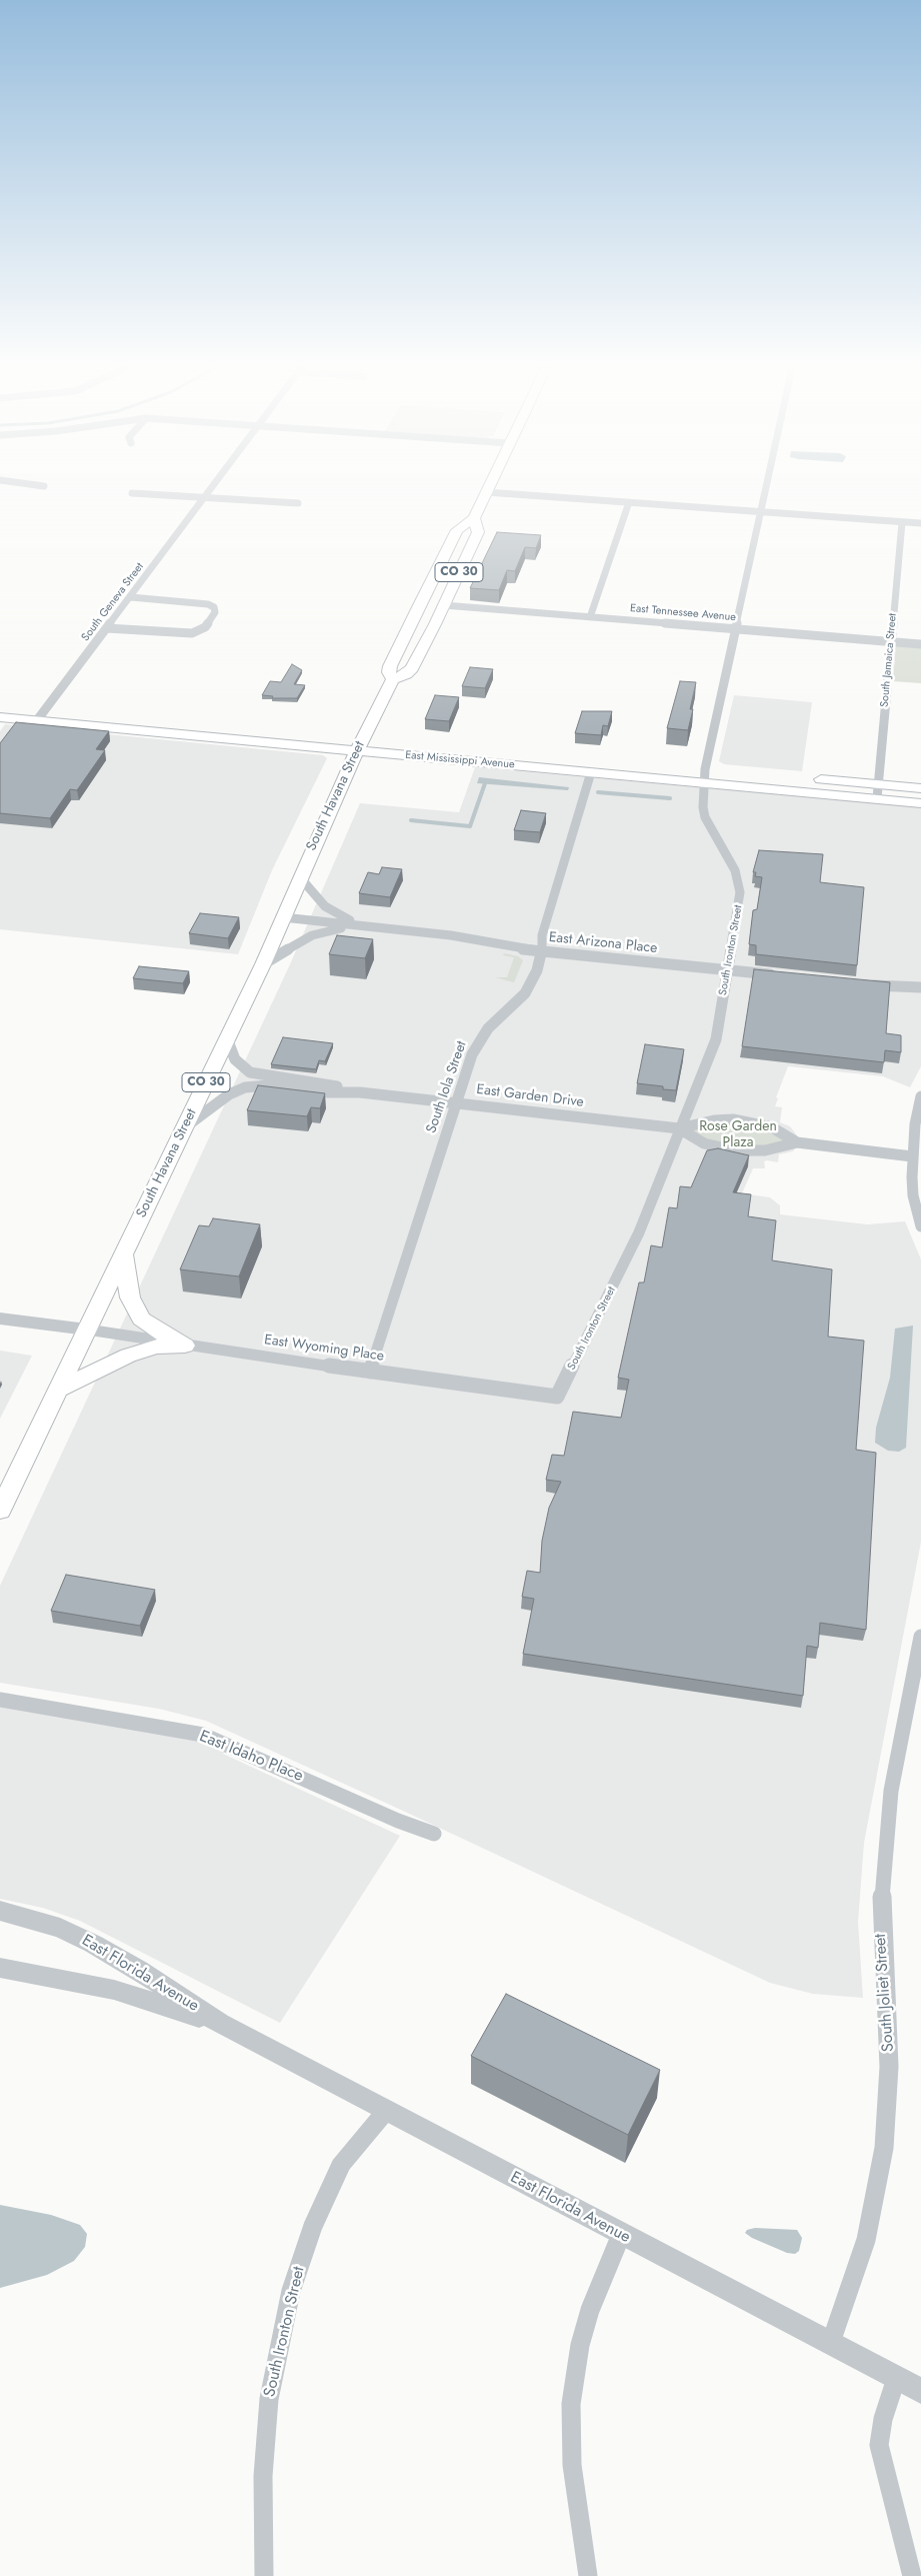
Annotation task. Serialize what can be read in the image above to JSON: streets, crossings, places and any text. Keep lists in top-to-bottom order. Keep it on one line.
{"streets":{"main road":["CO 30","East Mississippi Avenue","South Havana Street"],"street":["South Geneva Street","East Tennessee Avenue","South Jamaica Street","East Arizona Place","South Ironton Street","South Iola Street","East Garden Drive","East Wyoming Place","East Idaho Place","East Florida Avenue","South Joliet Street"]},"crossings":[["South Geneva Street","East Mississippi Avenue"],["East Tennessee Avenue","South Jamaica Street"],["East Tennessee Avenue","South Havana Street"],["East Tennessee Avenue","South Ironton Street"],["South Jamaica Street","East Mississippi Avenue"],["East Mississippi Avenue","South Havana Street"],["East Mississippi Avenue","South Ironton Street"],["East Mississippi Avenue","South Iola Street"],["South Havana Street","East Arizona Place"],["South Havana Street","East Garden Drive"],["South Havana Street","East Wyoming Place"],["East Arizona Place","South Ironton Street"],["East Arizona Place","South Iola Street"],["South Ironton Street","East Garden Drive"],["South Ironton Street","East Wyoming Place"],["South Ironton Street","East Florida Avenue"],["South Iola Street","East Garden Drive"],["South Iola Street","East Wyoming Place"],["East Florida Avenue","South Joliet Street"]],"parks":["Rose Garden Plaza"]}
